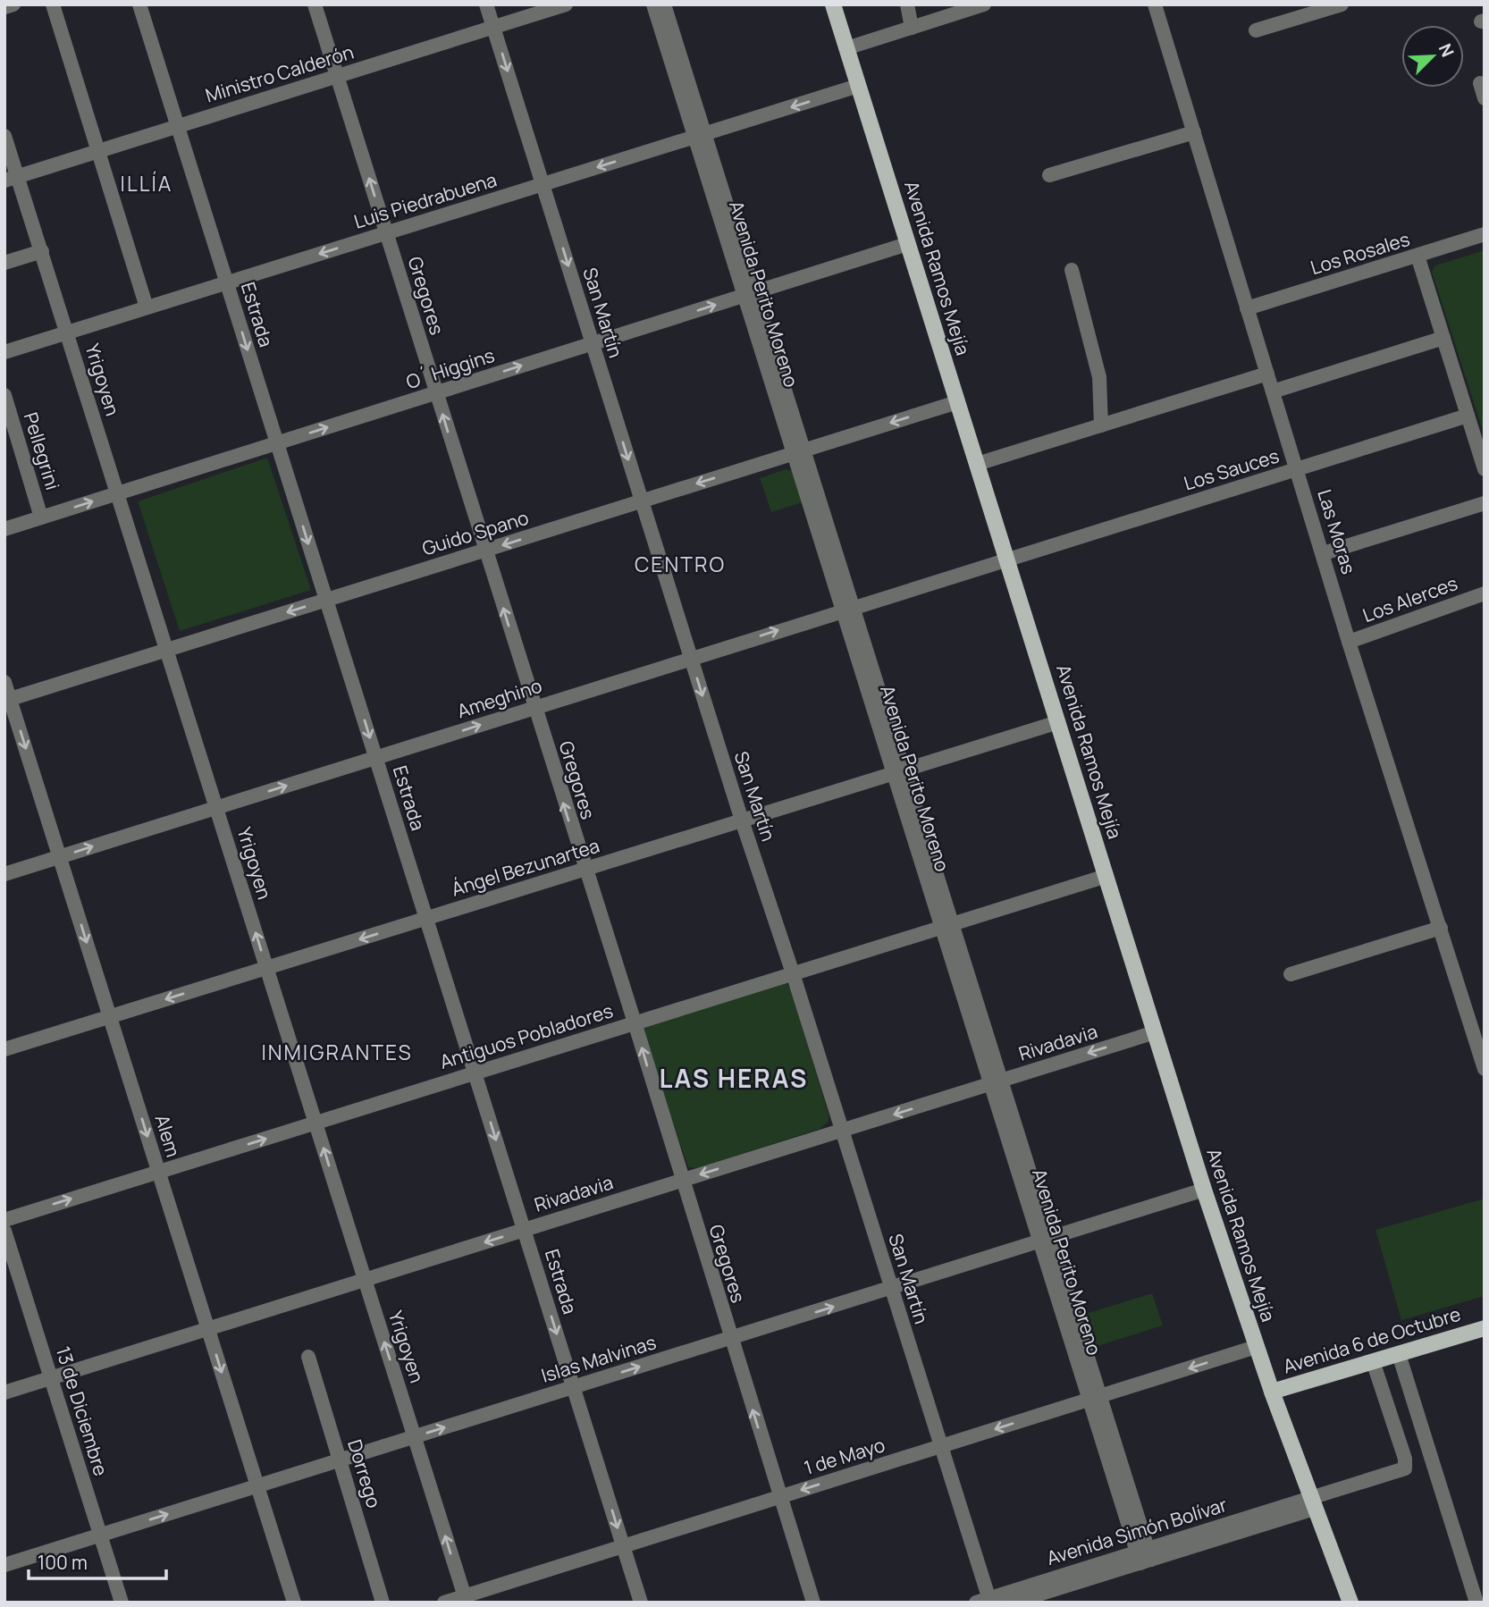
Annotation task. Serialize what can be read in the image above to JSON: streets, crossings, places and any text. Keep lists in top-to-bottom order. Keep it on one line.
{"streets":{"main road":["Avenida Ramos Mejía","Avenida 6 de Octubre"],"street":["Ministro Calderón","Luis Piedrabuena","Los Rosales","Avenida Perito Moreno","Gregores","San Martín","Estrada","O´ Higgins","Yrigoyen","Pellegrini","Los Sauces","Las Moras","Guido Spano","Los Alerces","Ameghino","Ángel Bezunartea","Antiguos Pobladores","Rivadavia","Alem","Islas Malvinas","13 de Diciembre","1 de Mayo","Dorrego","Avenida Simón Bolívar"]},"crossings":[["Ministro Calderón","Gregores"],["Ministro Calderón","San Martín"],["Ministro Calderón","Estrada"],["Ministro Calderón","Yrigoyen"],["Luis Piedrabuena","Avenida Ramos Mejía"],["Luis Piedrabuena","Avenida Perito Moreno"],["Luis Piedrabuena","Gregores"],["Luis Piedrabuena","San Martín"],["Luis Piedrabuena","Estrada"],["Luis Piedrabuena","Yrigoyen"],["Los Rosales","Las Moras"],["Avenida Ramos Mejía","O´ Higgins"],["Avenida Ramos Mejía","Los Sauces"],["Avenida Ramos Mejía","Guido Spano"],["Avenida Ramos Mejía","Ameghino"],["Avenida Ramos Mejía","Ángel Bezunartea"],["Avenida Ramos Mejía","Antiguos Pobladores"],["Avenida Ramos Mejía","Rivadavia"],["Avenida Ramos Mejía","Avenida 6 de Octubre"],["Avenida Ramos Mejía","Islas Malvinas"],["Avenida Ramos Mejía","1 de Mayo"],["Avenida Ramos Mejía","Avenida Simón Bolívar"],["Avenida Perito Moreno","O´ Higgins"],["Avenida Perito Moreno","Guido Spano"],["Avenida Perito Moreno","Ameghino"],["Avenida Perito Moreno","Ángel Bezunartea"],["Avenida Perito Moreno","Antiguos Pobladores"],["Avenida Perito Moreno","Rivadavia"],["Avenida Perito Moreno","Islas Malvinas"],["Avenida Perito Moreno","1 de Mayo"],["Avenida Perito Moreno","Avenida Simón Bolívar"],["Gregores","O´ Higgins"],["Gregores","Guido Spano"],["Gregores","Ameghino"],["Gregores","Ángel Bezunartea"],["Gregores","Antiguos Pobladores"],["Gregores","Rivadavia"],["Gregores","Islas Malvinas"],["Gregores","1 de Mayo"],["San Martín","O´ Higgins"],["San Martín","Guido Spano"],["San Martín","Ameghino"],["San Martín","Ángel Bezunartea"],["San Martín","Antiguos Pobladores"],["San Martín","Rivadavia"],["San Martín","Islas Malvinas"],["San Martín","1 de Mayo"],["San Martín","Avenida Simón Bolívar"],["Estrada","O´ Higgins"],["Estrada","Guido Spano"],["Estrada","Ameghino"],["Estrada","Ángel Bezunartea"],["Estrada","Antiguos Pobladores"],["Estrada","Rivadavia"],["Estrada","Islas Malvinas"],["Estrada","1 de Mayo"],["O´ Higgins","Yrigoyen"],["O´ Higgins","Pellegrini"],["Yrigoyen","Guido Spano"],["Yrigoyen","Ameghino"],["Yrigoyen","Ángel Bezunartea"],["Yrigoyen","Antiguos Pobladores"],["Yrigoyen","Rivadavia"],["Yrigoyen","Islas Malvinas"],["Yrigoyen","1 de Mayo"],["Los Sauces","Las Moras"],["Los Sauces","Ameghino"],["Las Moras","Los Alerces"],["Guido Spano","Alem"],["Ameghino","Alem"],["Ángel Bezunartea","Alem"],["Antiguos Pobladores","Alem"],["Rivadavia","Alem"],["Rivadavia","13 de Diciembre"],["Alem","Islas Malvinas"],["Avenida 6 de Octubre","Avenida Simón Bolívar"],["Islas Malvinas","13 de Diciembre"],["Islas Malvinas","Dorrego"]],"one_way":["Luis Piedrabuena","Gregores","San Martín","Estrada","O´ Higgins","Yrigoyen","Guido Spano","Ameghino","Rivadavia","Alem","Islas Malvinas","1 de Mayo"],"districts":["ILLÍA","CENTRO","INMIGRANTES","LAS HERAS"],"scale_bar":"100 m","north":"top right"}
